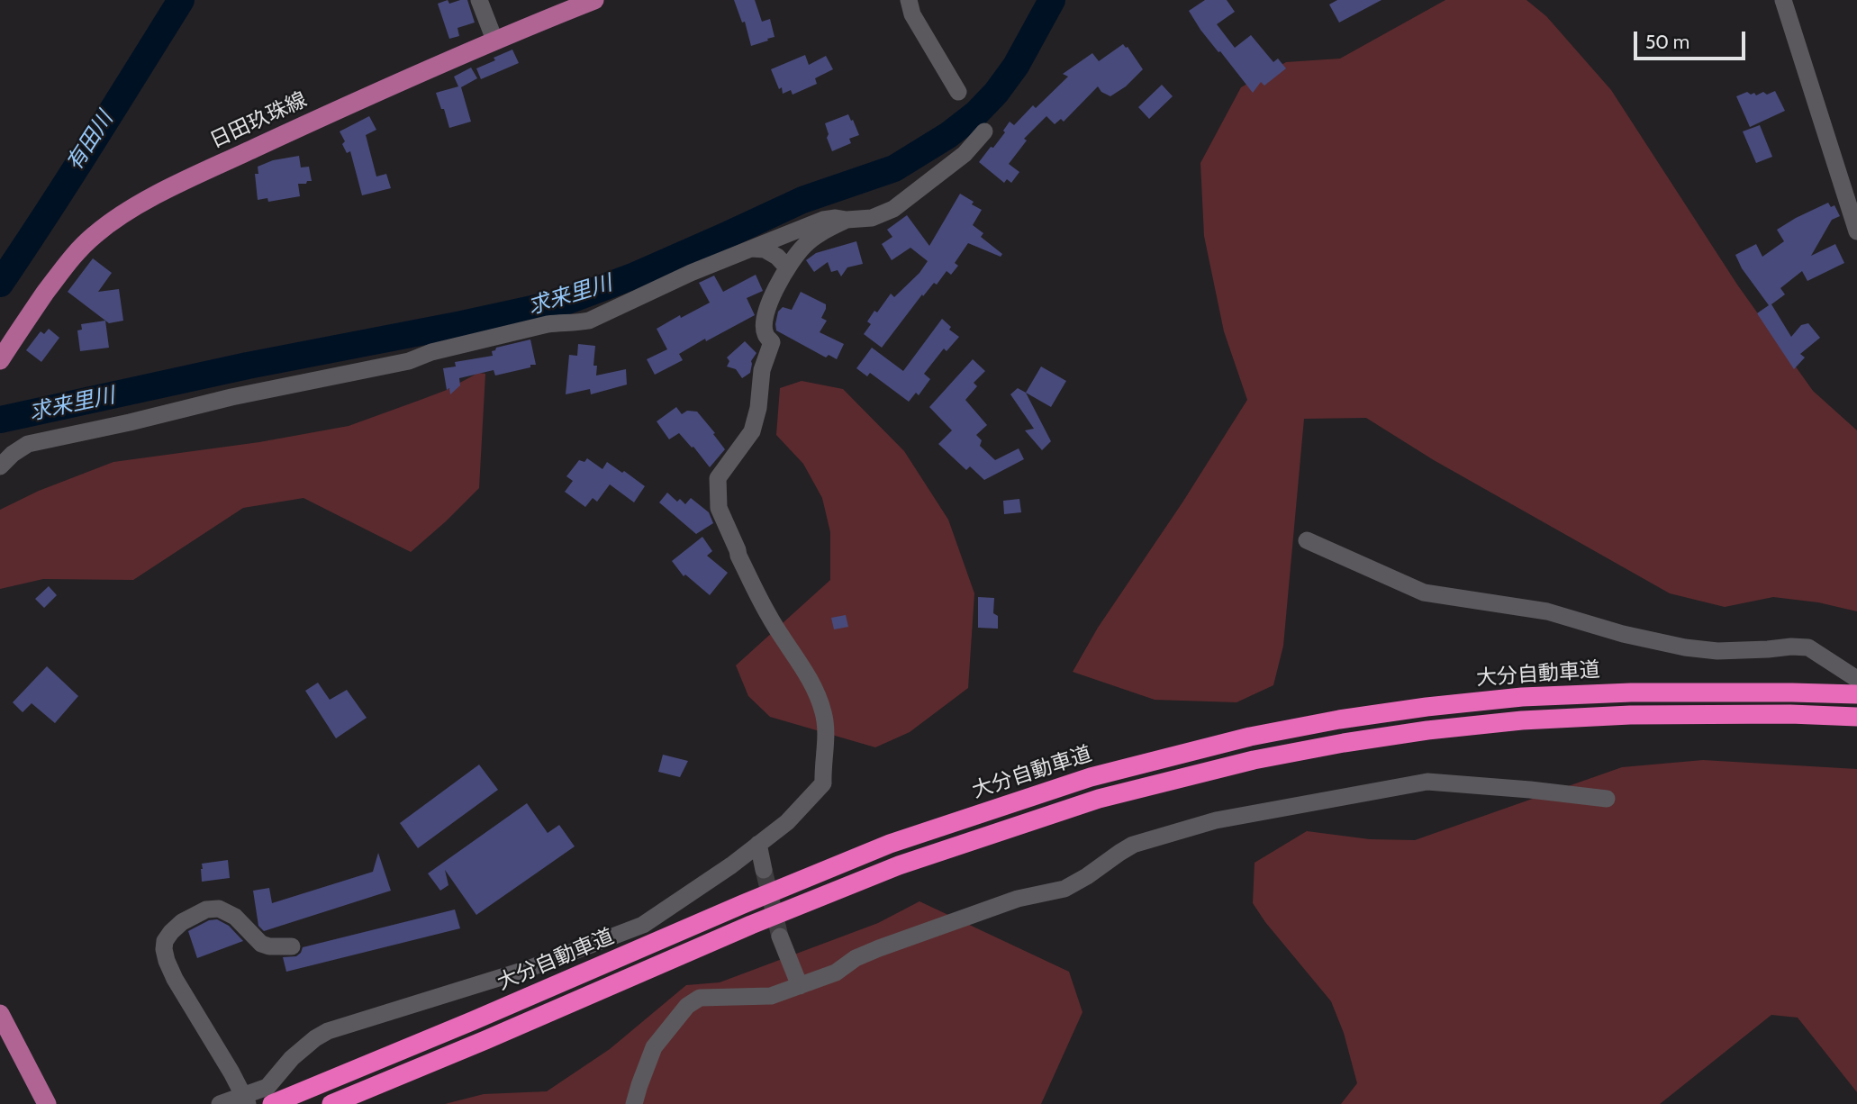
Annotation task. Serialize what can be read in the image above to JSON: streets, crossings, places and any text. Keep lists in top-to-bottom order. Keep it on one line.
{"streets":{"highway":["大分自動車道"],"main road":["日田玖珠線"]},"water":["有田川","求来里川"],"scale_bar":"50 m"}
